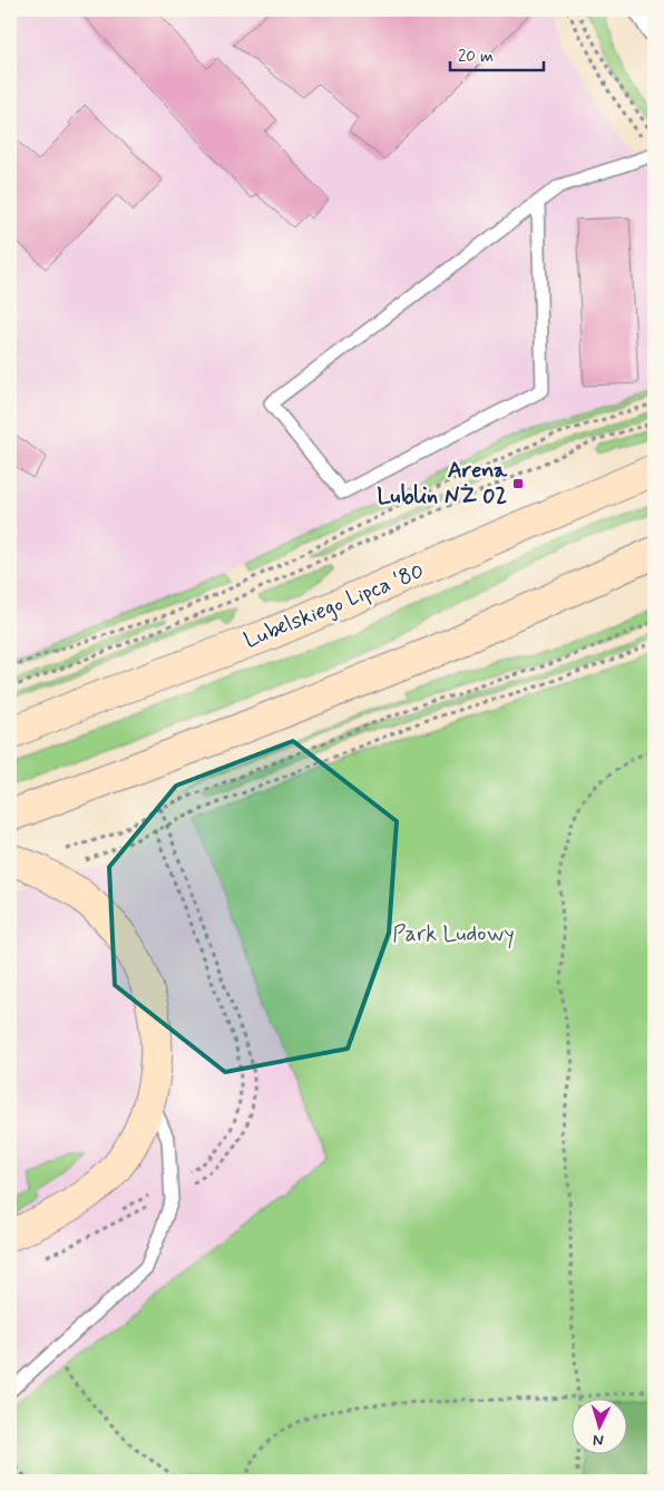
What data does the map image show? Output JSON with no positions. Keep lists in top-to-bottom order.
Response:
{
  "streets": {
    "main road": ["Lubelskiego Lipca '80"]
  },
  "parks": ["Park Ludowy"],
  "places": {
    "transit": ["Arena Lublin NŻ 02"]
  },
  "scale_bar": "20 m",
  "north": "bottom"
}
